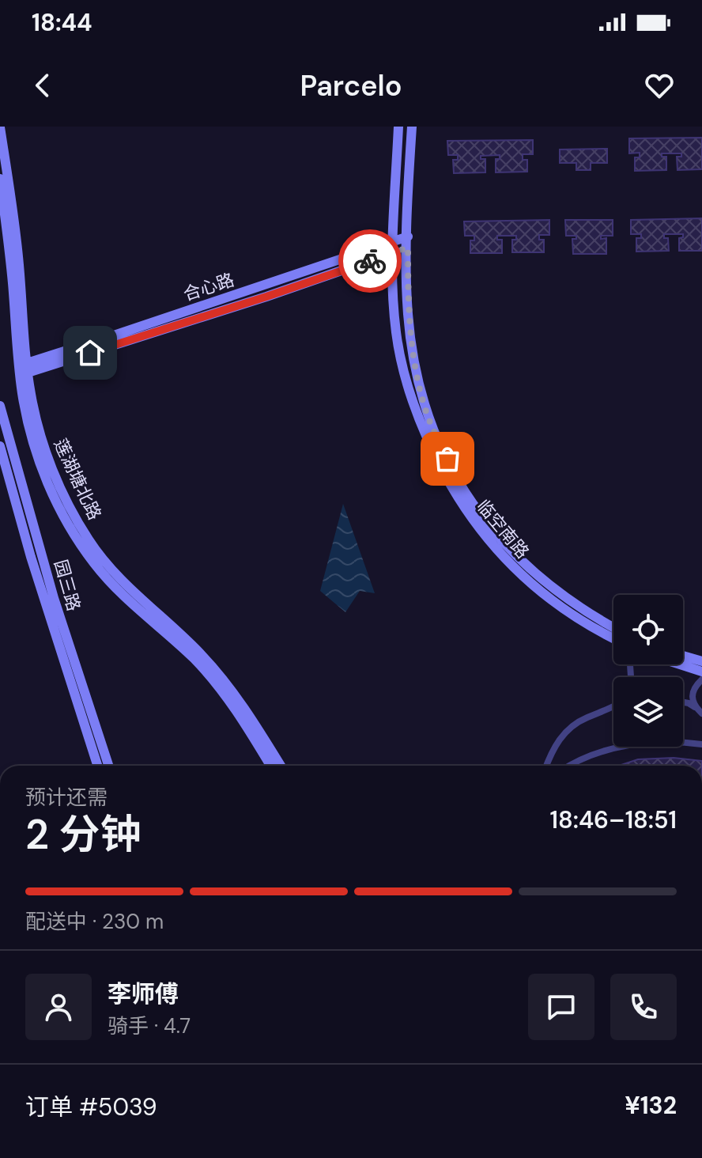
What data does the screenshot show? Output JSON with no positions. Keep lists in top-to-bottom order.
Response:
{
  "streets": {
    "main road": [
      "合心路",
      "莲湖塘北路",
      "临空南路",
      "园三路"
    ]
  },
  "crossings": [
    ["合心路", "莲湖塘北路"],
    ["合心路", "临空南路"]
  ],
  "page": {
    "status": "18:44",
    "header": "Parcelo",
    "heading": ["2 分钟", "预计还需", "18:46–18:51"],
    "panel": [
      "李师傅",
      "骑手 · 4.7",
      "订单 #5039",
      "¥132"
    ],
    "bar": "配送中 · 230 m"
  }
}
